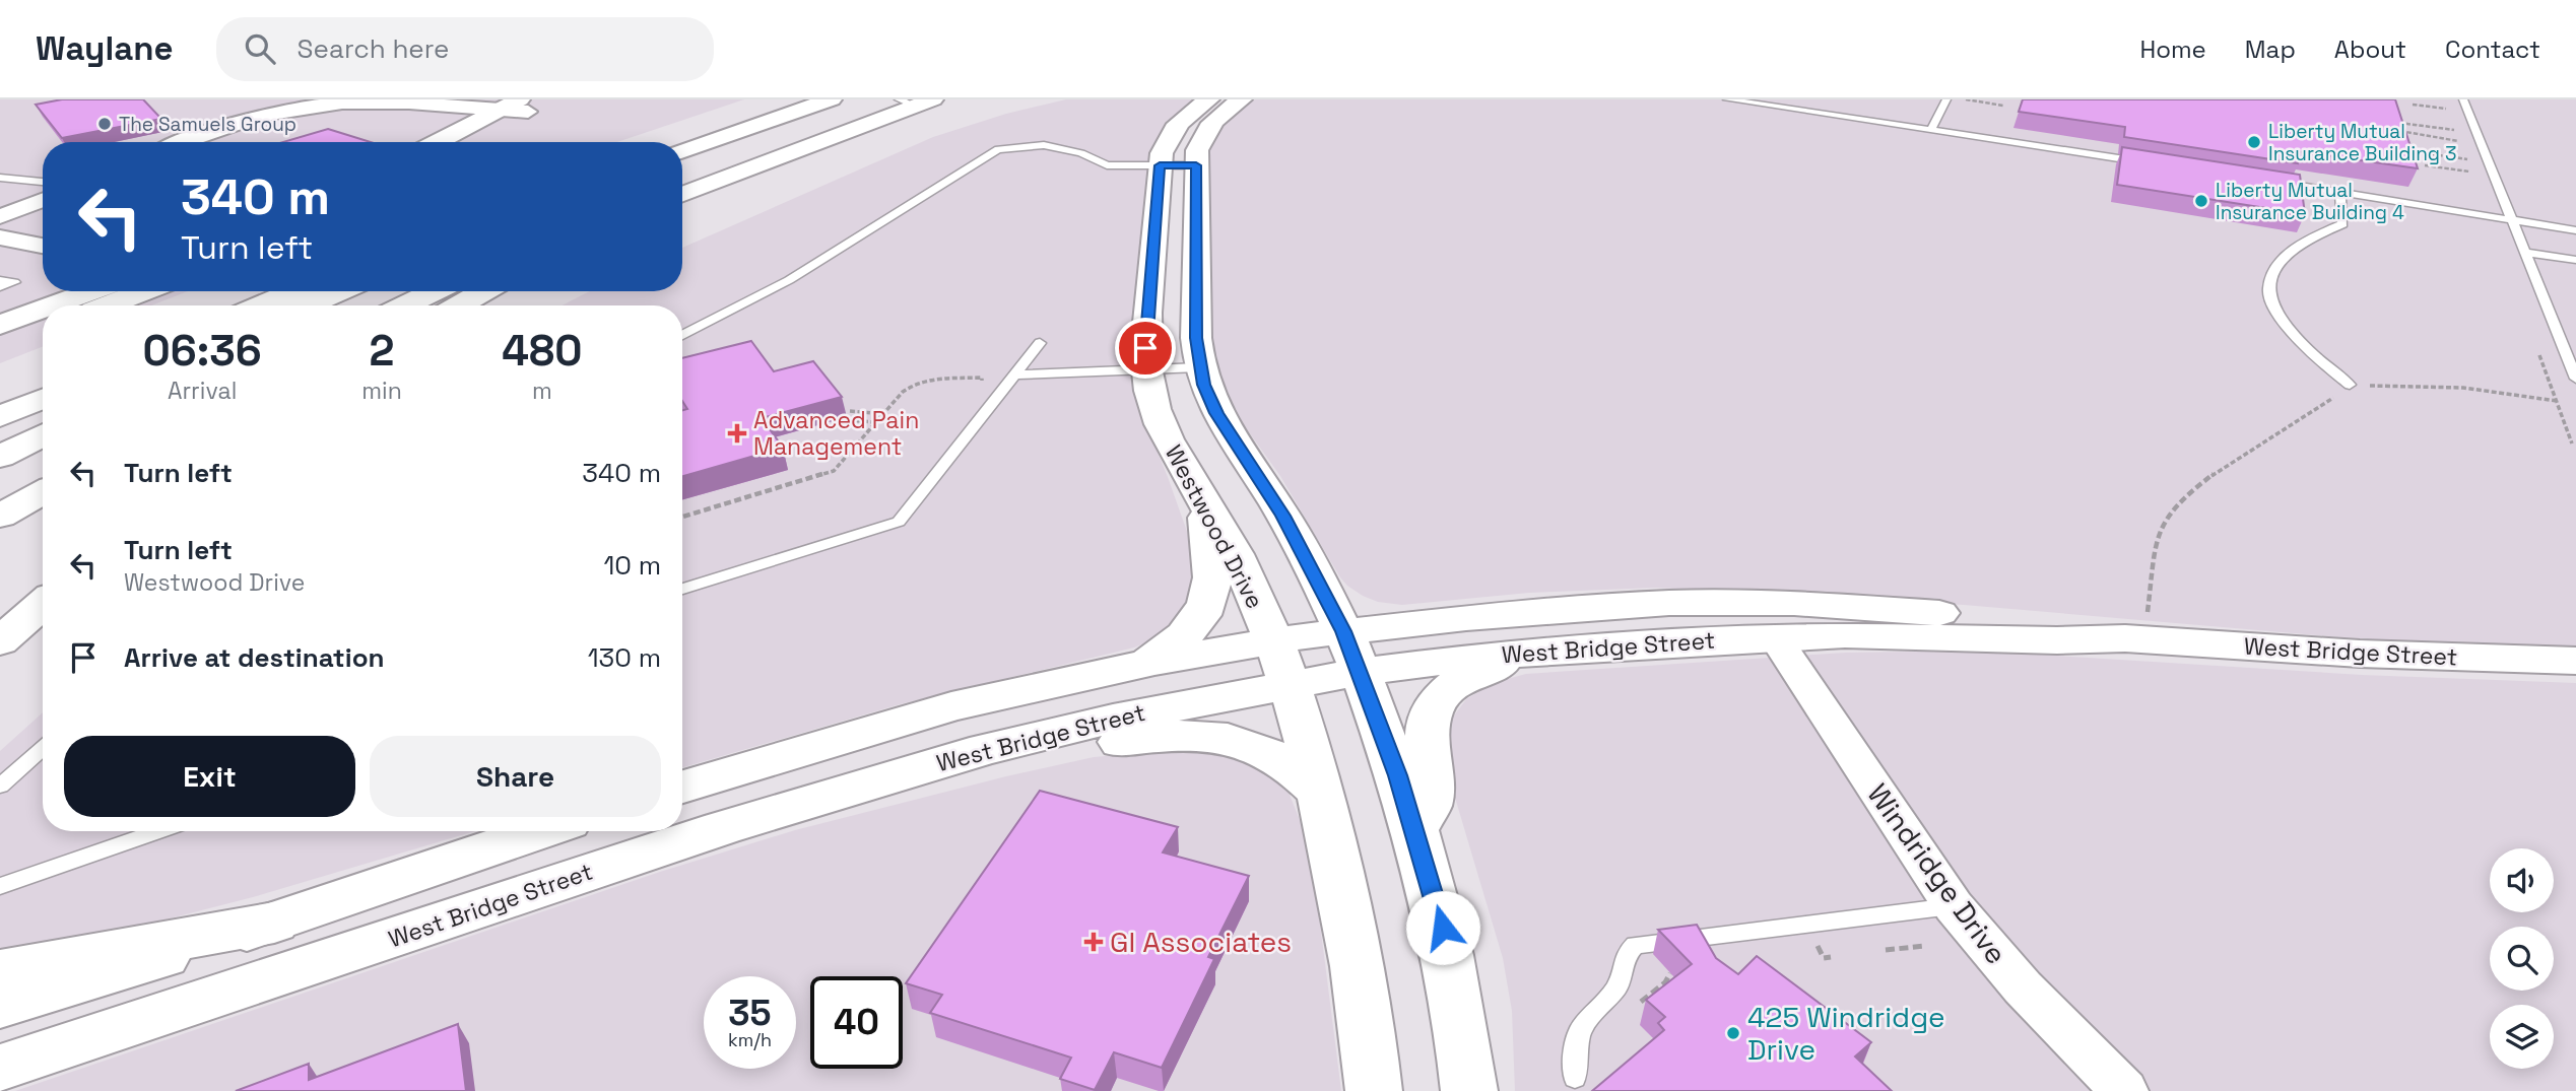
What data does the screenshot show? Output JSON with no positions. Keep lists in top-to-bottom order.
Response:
{
  "streets": {
    "main road": ["Westwood Drive", "West Bridge Street"],
    "street": ["Windridge Drive"]
  },
  "crossings": [
    ["Westwood Drive", "West Bridge Street"],
    ["West Bridge Street", "Windridge Drive"]
  ],
  "places": {
    "other": [
      "The Samuels Group",
      "Liberty Mutual Insurance Building 3",
      "Liberty Mutual Insurance Building 4",
      "425 Windridge Drive"
    ],
    "health": ["Advanced Pain Management", "GI Associates"]
  },
  "page": {
    "header": "Waylane",
    "search": "Search here",
    "nav": [
      "Home",
      "Map",
      "About",
      "Contact"
    ],
    "turn": ["340 m", "Turn left"],
    "eta": [
      "06:36",
      "Arrival",
      "2",
      "min",
      "480",
      "m"
    ],
    "list": [
      {
        "name": "Turn left",
        "value": "340 m"
      },
      {
        "name": "Turn left",
        "note": "Westwood Drive",
        "value": "10 m"
      },
      {
        "name": "Arrive at destination",
        "value": "130 m"
      }
    ],
    "buttons": ["Exit", "Share"],
    "speed": "35 km/h",
    "limit": "40"
  }
}
